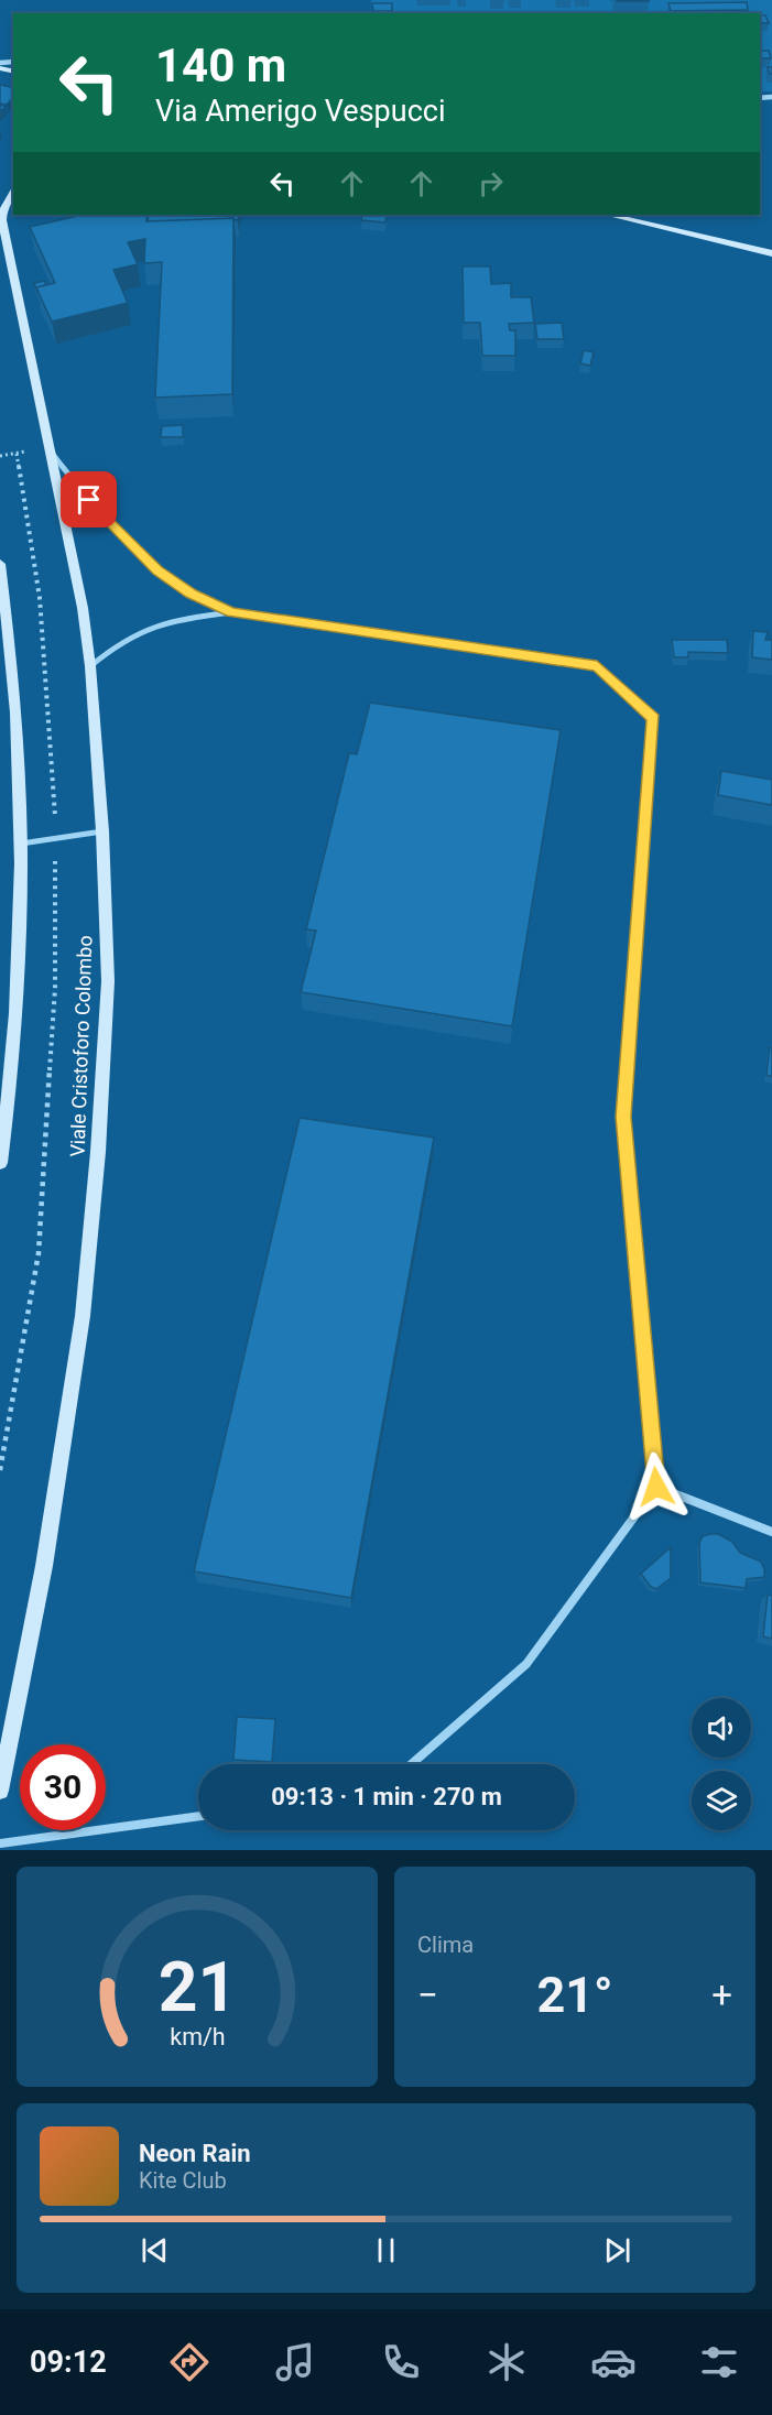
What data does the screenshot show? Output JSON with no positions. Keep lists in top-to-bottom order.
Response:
{
  "streets": {
    "main road": ["Viale Cristoforo Colombo"]
  },
  "page": {
    "turn": ["140 m", "Via Amerigo Vespucci"],
    "limit": "30",
    "trip": "09:13 · 1 min · 270 m",
    "tile": "Clima",
    "heat": ["−", "21°", "+"],
    "song": ["Neon Rain", "Kite Club"],
    "tabs": "09:12",
    "gauge": ["21", "km/h"]
  }
}
